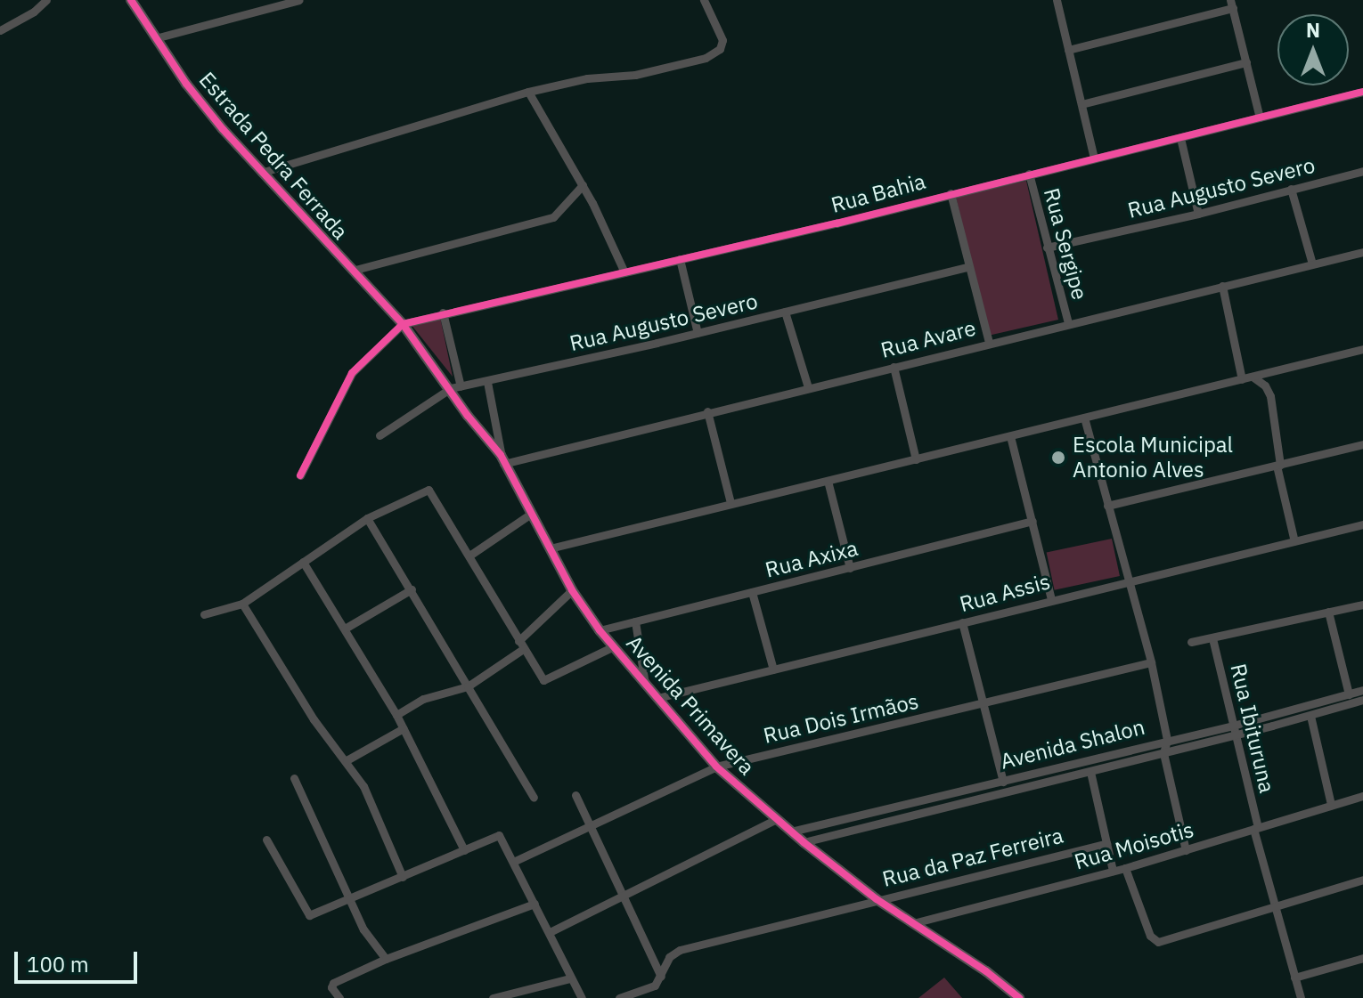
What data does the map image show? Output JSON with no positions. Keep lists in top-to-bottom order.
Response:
{
  "streets": {
    "street": [
      "Estrada Pedra Ferrada",
      "Rua Augusto Severo",
      "Rua Bahia",
      "Rua Sergipe",
      "Rua Avare",
      "Rua Axixa",
      "Rua Assis",
      "Avenida Primavera",
      "Rua Dois Irmãos",
      "Rua Ibituruna",
      "Avenida Shalon",
      "Rua Moisotis",
      "Rua da Paz Ferreira"
    ]
  },
  "crossings": [
    ["Estrada Pedra Ferrada", "Rua Augusto Severo"],
    ["Estrada Pedra Ferrada", "Rua Bahia"],
    ["Estrada Pedra Ferrada", "Avenida Primavera"],
    ["Rua Augusto Severo", "Rua Sergipe"],
    ["Rua Augusto Severo", "Avenida Primavera"],
    ["Rua Bahia", "Rua Sergipe"],
    ["Rua Sergipe", "Rua Avare"],
    ["Rua Avare", "Avenida Primavera"],
    ["Rua Axixa", "Avenida Primavera"],
    ["Rua Assis", "Avenida Primavera"],
    ["Avenida Primavera", "Rua Dois Irmãos"],
    ["Avenida Primavera", "Avenida Shalon"],
    ["Avenida Primavera", "Rua Moisotis"],
    ["Avenida Primavera", "Rua da Paz Ferreira"],
    ["Rua Ibituruna", "Avenida Shalon"],
    ["Rua Ibituruna", "Rua Moisotis"]
  ],
  "places": ["Escola Municipal Antonio Alves"],
  "scale_bar": "100 m",
  "north": "top"
}
